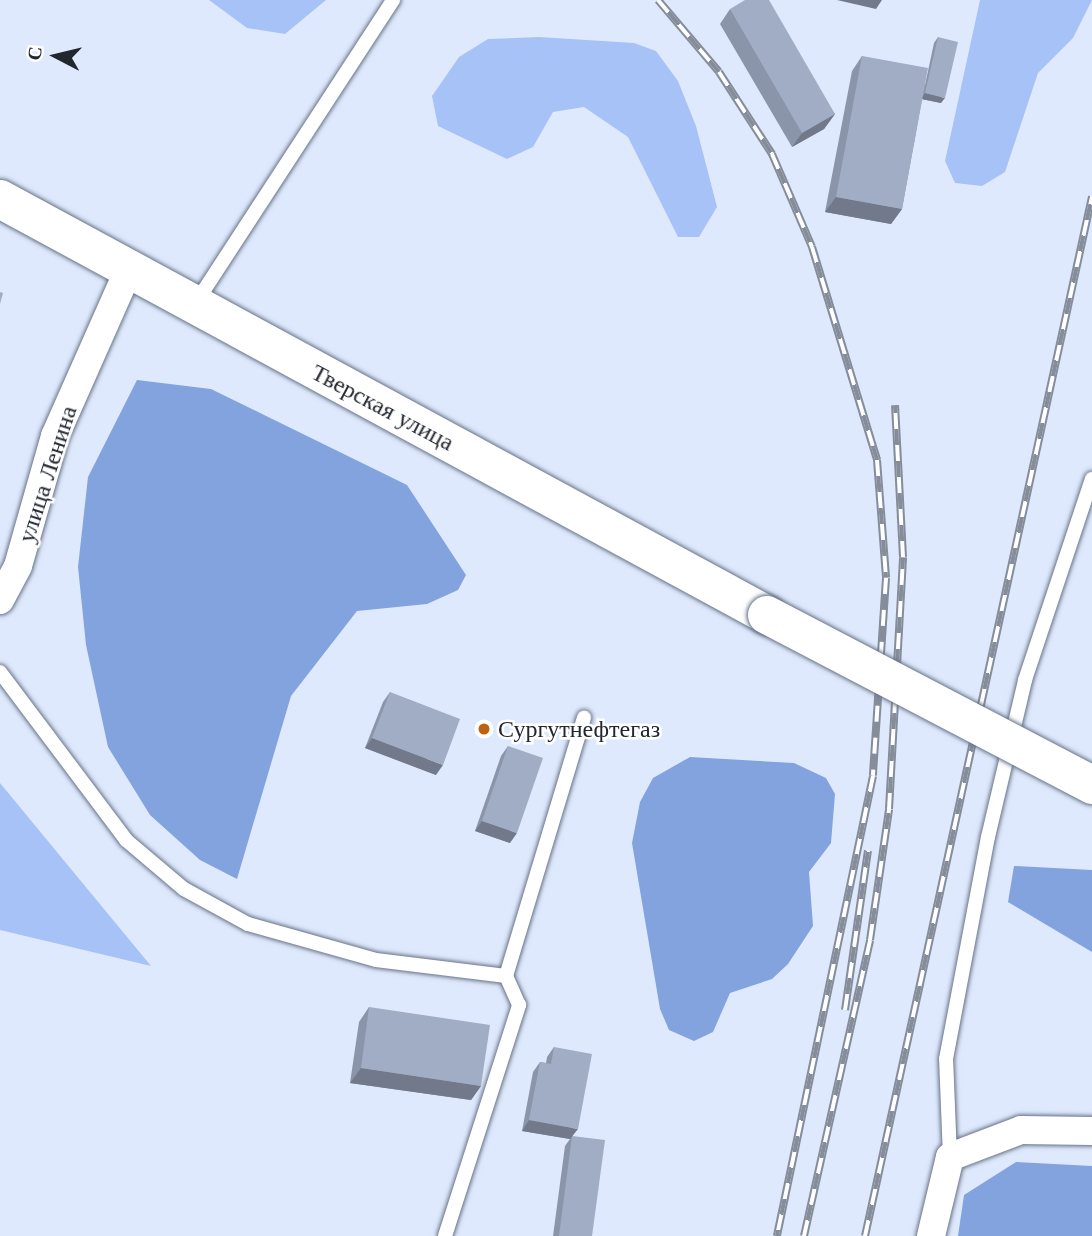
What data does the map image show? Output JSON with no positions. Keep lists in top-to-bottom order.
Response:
{
  "streets": {
    "main road": ["Тверская улица"],
    "street": ["улица Ленина"]
  },
  "crossings": [
    ["Тверская улица", "улица Ленина"]
  ],
  "places": ["Сургутнефтегаз"],
  "north": "left"
}
